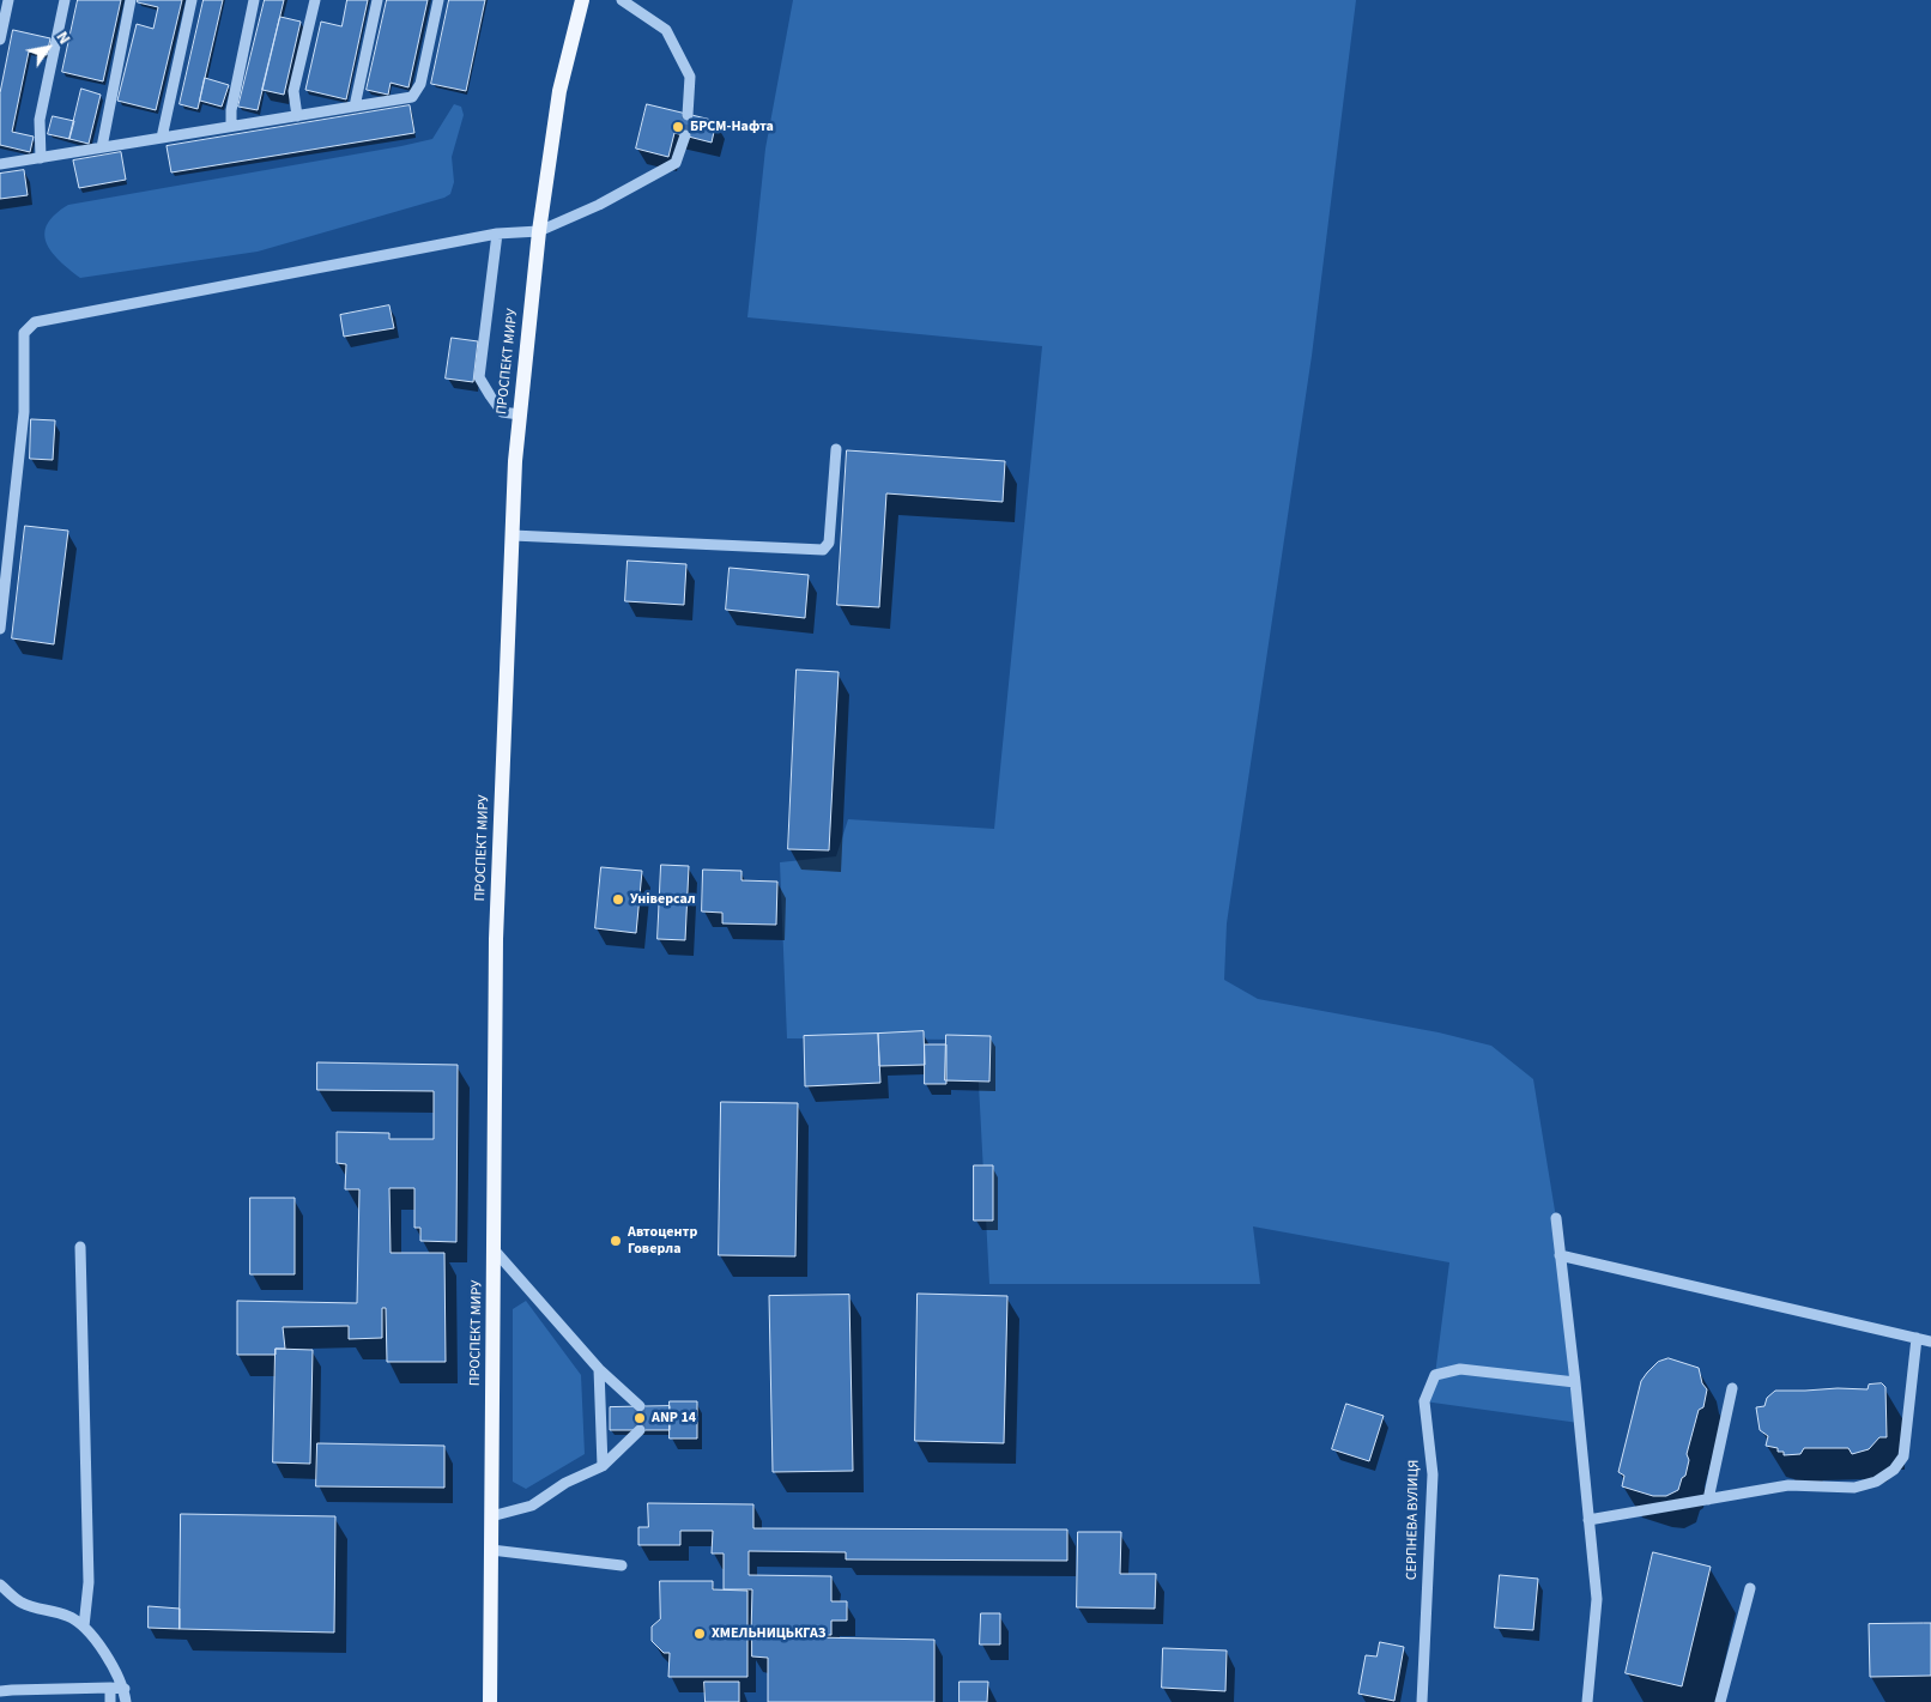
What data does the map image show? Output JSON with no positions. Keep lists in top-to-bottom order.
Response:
{
  "streets": {
    "main road": ["ПРОСПЕКТ МИРУ"],
    "street": ["СЕРПНЕВА ВУЛИЦЯ"]
  },
  "places": [
    "БРСМ-Нафта",
    "Універсал",
    "Автоцентр Говерла",
    "ANP 14",
    "ХМЕЛЬНИЦЬКГАЗ"
  ],
  "north": "top right"
}
